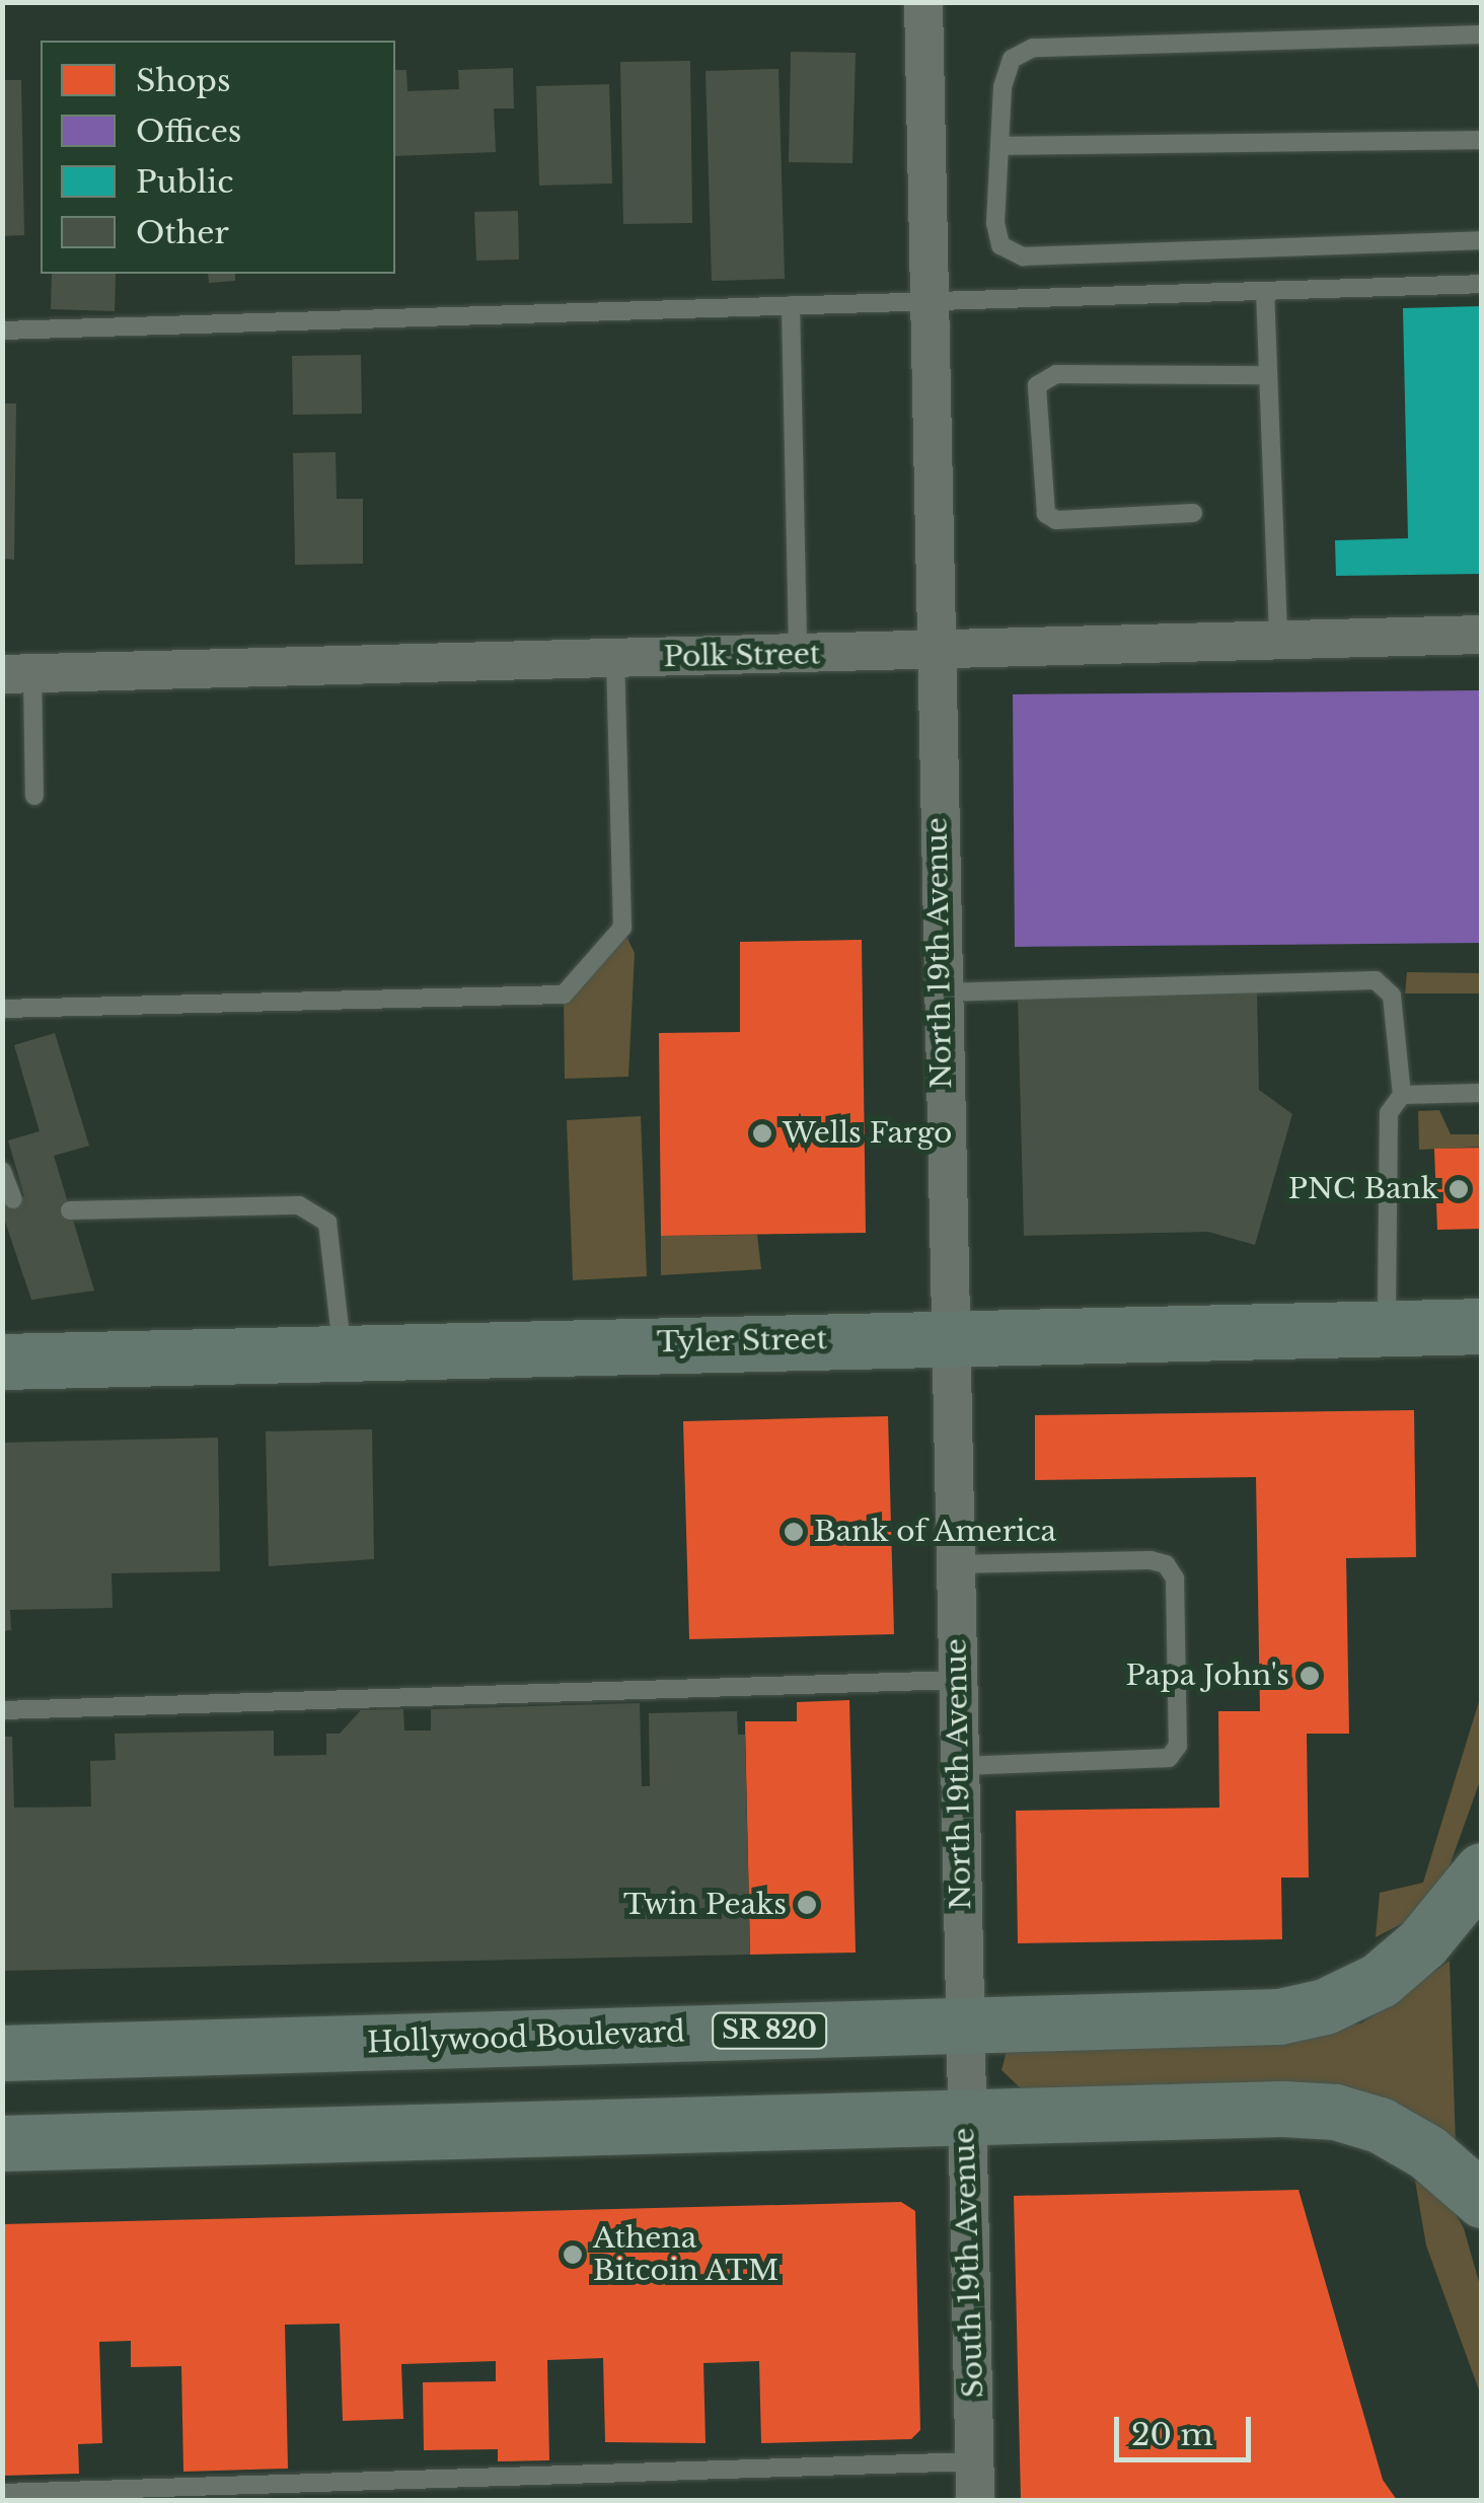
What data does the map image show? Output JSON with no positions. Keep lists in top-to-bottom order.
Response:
{
  "streets": {
    "main road": ["Tyler Street", "SR 820", "Hollywood Boulevard"],
    "street": ["Polk Street", "North 19th Avenue", "South 19th Avenue"]
  },
  "crossings": [
    ["Polk Street", "North 19th Avenue"],
    ["North 19th Avenue", "Tyler Street"],
    ["North 19th Avenue", "Hollywood Boulevard"],
    ["North 19th Avenue", "South 19th Avenue"],
    ["Hollywood Boulevard", "South 19th Avenue"]
  ],
  "places": [
    "Wells Fargo",
    "PNC Bank",
    "Bank of America",
    "Papa John's",
    "Twin Peaks",
    "Athena Bitcoin ATM"
  ],
  "legend": [
    "Shops",
    "Offices",
    "Public",
    "Other"
  ],
  "scale_bar": "20 m"
}
